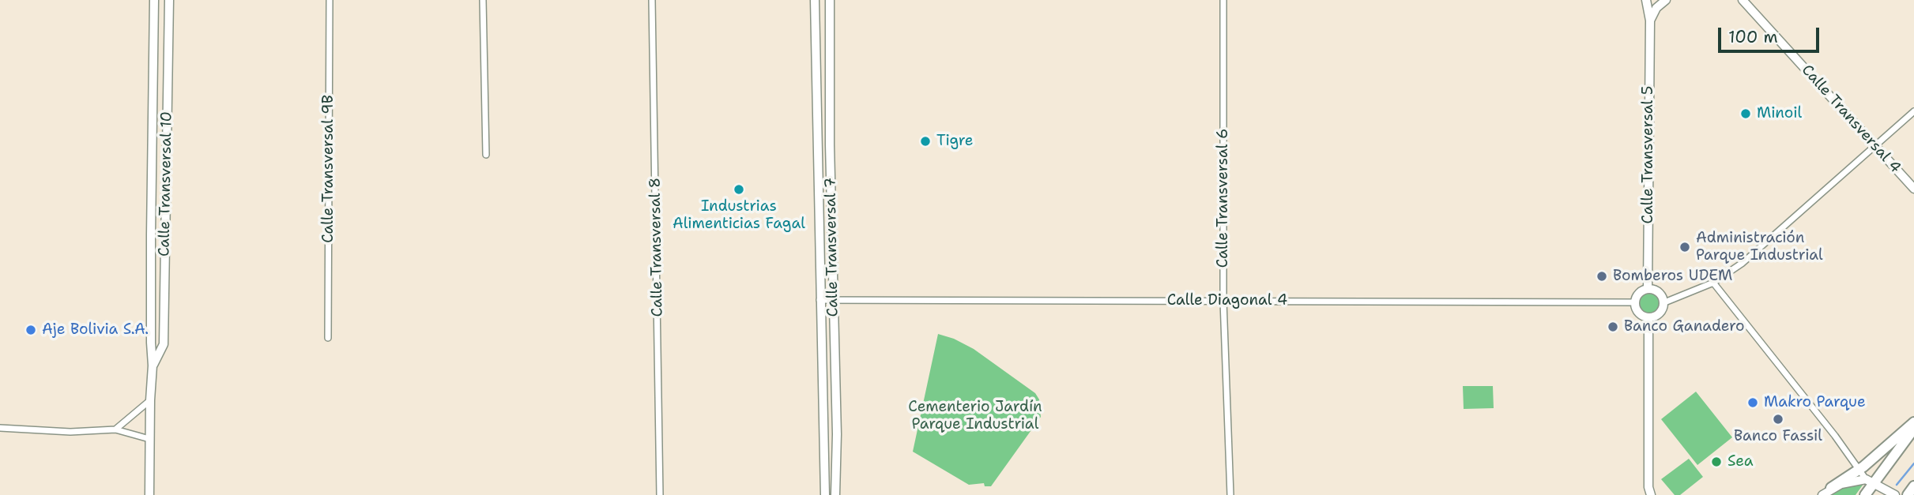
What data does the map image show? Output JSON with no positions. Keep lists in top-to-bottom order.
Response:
{
  "streets": {
    "street": [
      "Calle Transversal 4",
      "Calle Transversal 5",
      "Calle Transversal 9B",
      "Calle Transversal 10",
      "Calle Transversal 6",
      "Calle Transversal 8",
      "Calle Transversal 7",
      "Calle Diagonal 4"
    ]
  },
  "crossings": [
    ["Calle Transversal 5", "Calle Diagonal 4"],
    ["Calle Transversal 6", "Calle Diagonal 4"],
    ["Calle Transversal 7", "Calle Diagonal 4"]
  ],
  "parks": ["Cementerio Jardín Parque Industrial"],
  "places": [
    "Minoil",
    "Tigre",
    "Industrias Alimenticias Fagal",
    "Administración Parque Industrial",
    "Bomberos UDEM",
    "Banco Ganadero",
    "Aje Bolivia S.A.",
    "Makro Parque",
    "Banco Fassil",
    "Sea"
  ],
  "scale_bar": "100 m"
}
